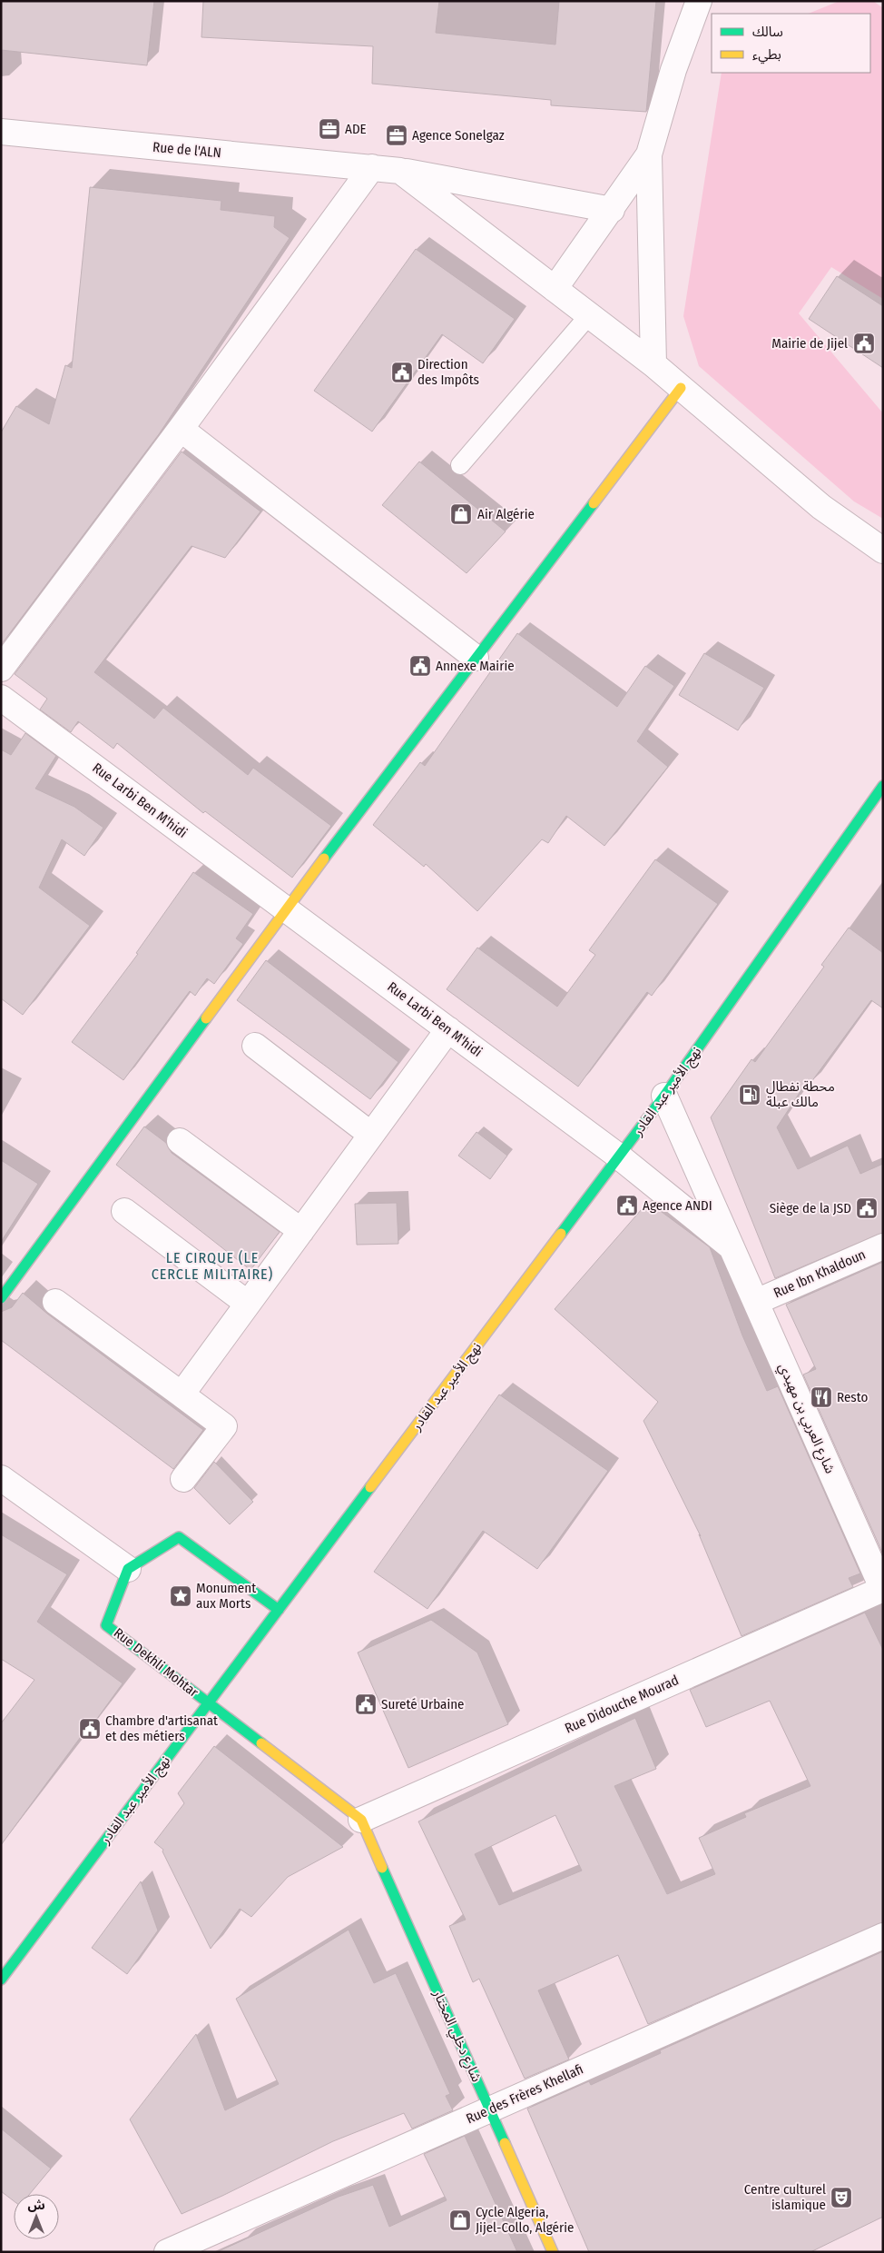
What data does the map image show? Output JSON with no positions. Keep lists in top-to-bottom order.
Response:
{
  "streets": {
    "street": [
      "Rue de l'ALN",
      "Rue Larbi Ben M'hidi",
      "نهج الأمير عبد القادر",
      "Rue Ibn Khaldoun",
      "شارع العربي بن مهيدي",
      "Rue Dekhli Mohtar",
      "Rue Didouche Mourad",
      "شارع دخلي المختار",
      "Rue des Frères Khellafi"
    ]
  },
  "crossings": [
    ["Rue Larbi Ben M'hidi", "نهج الأمير عبد القادر"],
    ["Rue Larbi Ben M'hidi", "شارع العربي بن مهيدي"],
    ["نهج الأمير عبد القادر", "Rue Dekhli Mohtar"],
    ["Rue Ibn Khaldoun", "شارع العربي بن مهيدي"],
    ["شارع العربي بن مهيدي", "Rue Didouche Mourad"],
    ["Rue Dekhli Mohtar", "Rue Didouche Mourad"],
    ["Rue Dekhli Mohtar", "شارع دخلي المختار"],
    ["Rue Didouche Mourad", "شارع دخلي المختار"],
    ["شارع دخلي المختار", "Rue des Frères Khellafi"]
  ],
  "districts": ["LE CIRQUE (LE CERCLE MILITAIRE)"],
  "places": {
    "office": ["ADE", "Agence Sonelgaz"],
    "public building": [
      "Mairie de Jijel",
      "Direction des Impôts",
      "Annexe Mairie",
      "Agence ANDI",
      "Siège de la JSD",
      "Sureté Urbaine",
      "Chambre d'artisanat et des métiers"
    ],
    "shop": ["Air Algérie", "Cycle Algeria, Jijel-Collo, Algérie"],
    "fuel station": ["محطة نفطال مالك عبلة"],
    "restaurant": ["Resto"],
    "place": ["Monument aux Morts"],
    "theatre": ["Centre culturel islamique"]
  },
  "legend": ["سالك", "بطيء"],
  "north": "top"
}
